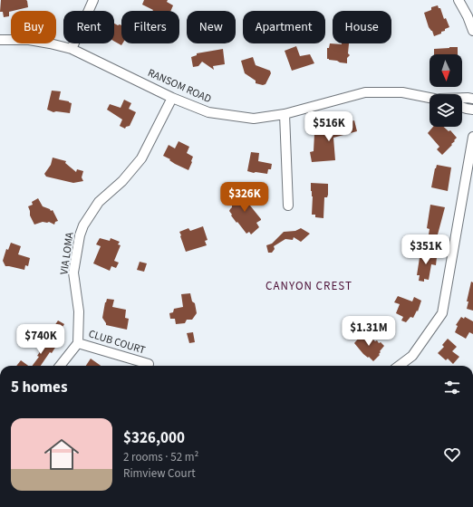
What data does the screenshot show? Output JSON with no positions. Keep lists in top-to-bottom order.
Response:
{
  "streets": {
    "street": ["RANSOM ROAD", "VIA LOMA", "CLUB COURT"]
  },
  "crossings": [
    ["RANSOM ROAD", "VIA LOMA"],
    ["VIA LOMA", "CLUB COURT"]
  ],
  "districts": ["CANYON CREST"],
  "north": "bottom",
  "page": {
    "chip": [
      "Buy",
      "Rent",
      "Filters",
      "New",
      "Apartment",
      "House"
    ],
    "price": [
      "$516K",
      "$326K",
      "$351K",
      "$1.31M",
      "$740K"
    ],
    "heading": "5 homes",
    "list": [
      {
        "name": "$326,000",
        "note": "2 rooms · 52 m² · Rimview Court"
      }
    ]
  }
}
